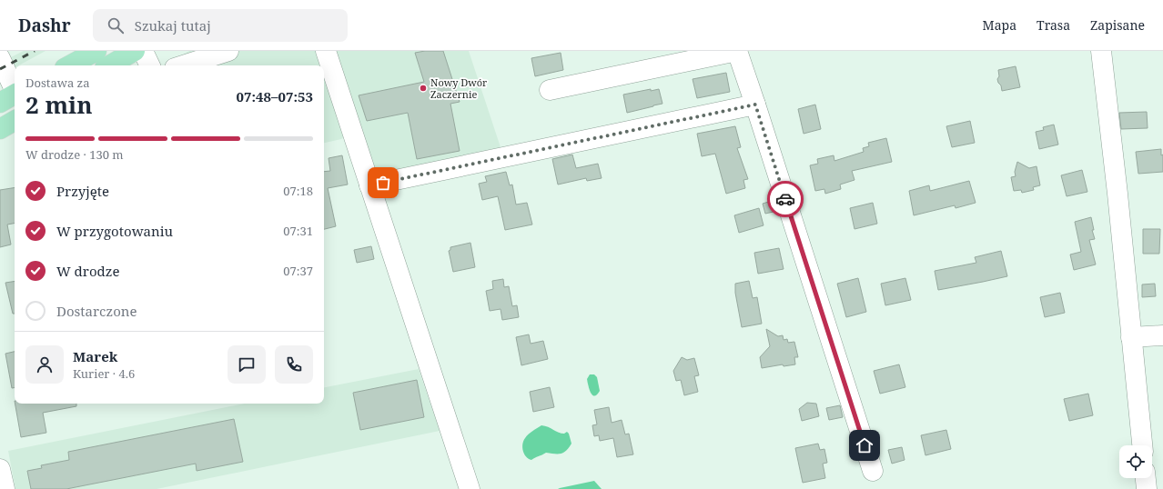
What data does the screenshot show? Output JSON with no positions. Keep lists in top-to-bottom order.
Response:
{
  "places": ["Nowy Dwór Zaczernie"],
  "page": {
    "header": "Dashr",
    "search": "Szukaj tutaj",
    "nav": ["Mapa", "Trasa", "Zapisane"],
    "heading": ["2 min", "Dostawa za", "07:48–07:53"],
    "panel": ["Marek", "Kurier · 4.6"],
    "bar": "W drodze · 130 m",
    "list": [
      ["Przyjęte", "07:18"],
      ["W przygotowaniu", "07:31"],
      ["W drodze", "07:37"],
      "Dostarczone"
    ]
  }
}
